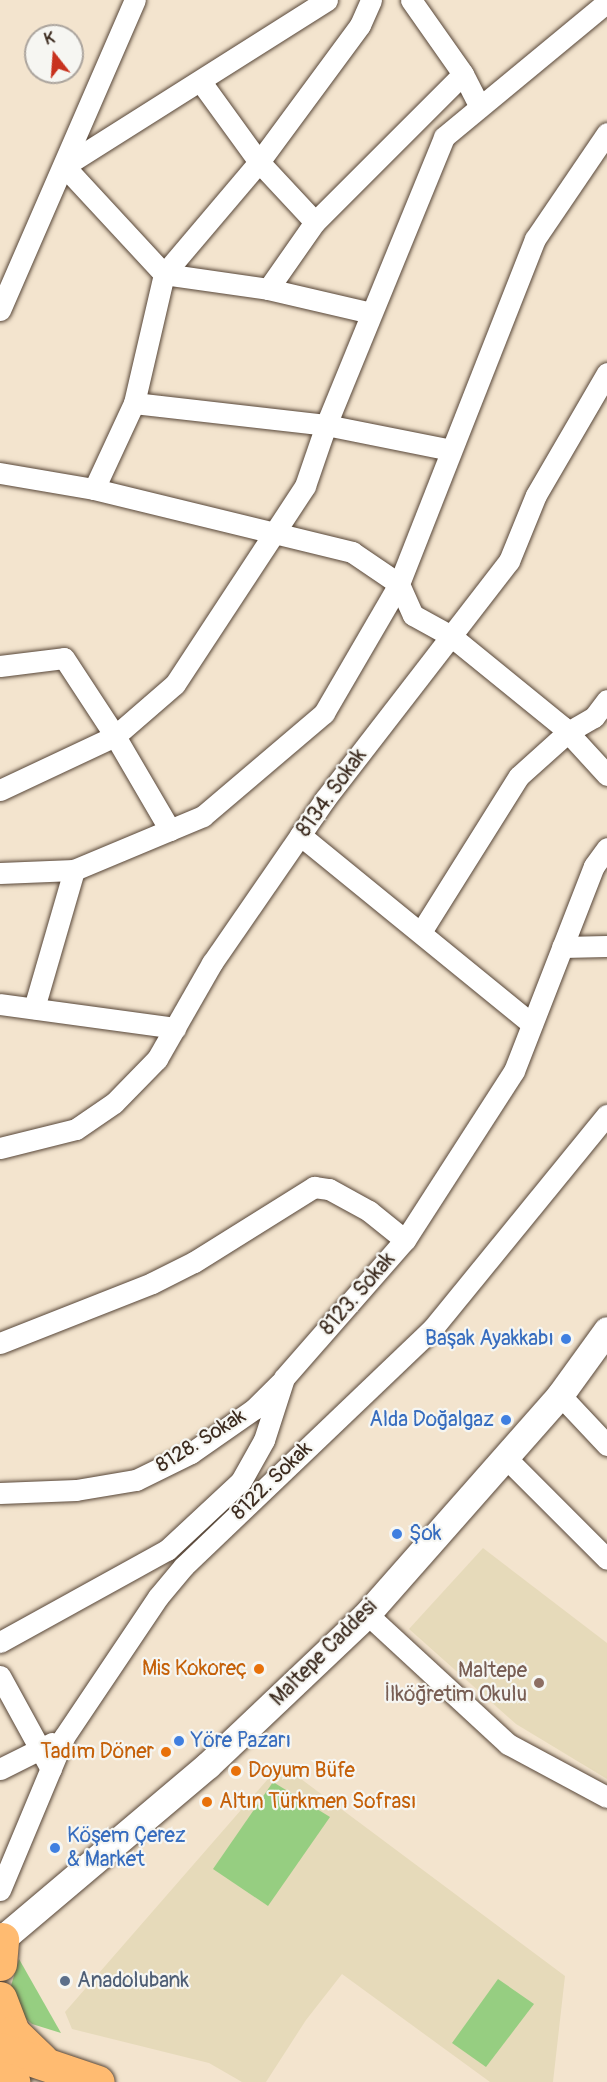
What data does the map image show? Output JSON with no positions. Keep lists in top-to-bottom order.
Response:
{
  "streets": {
    "street": [
      "8134. Sokak",
      "8123. Sokak",
      "8128. Sokak",
      "8122. Sokak",
      "Maltepe Caddesi"
    ]
  },
  "crossings": [
    ["8123. Sokak", "8128. Sokak"]
  ],
  "places": [
    "Başak Ayakkabı",
    "Alda Doğalgaz",
    "Şok",
    "Mis Kokoreç",
    "Maltepe İlköğretim Okulu",
    "Yöre Pazarı",
    "Tadım Döner",
    "Doyum Büfe",
    "Altın Türkmen Sofrası",
    "Köşem Çerez & Market",
    "Anadolubank"
  ],
  "north": "top"
}
